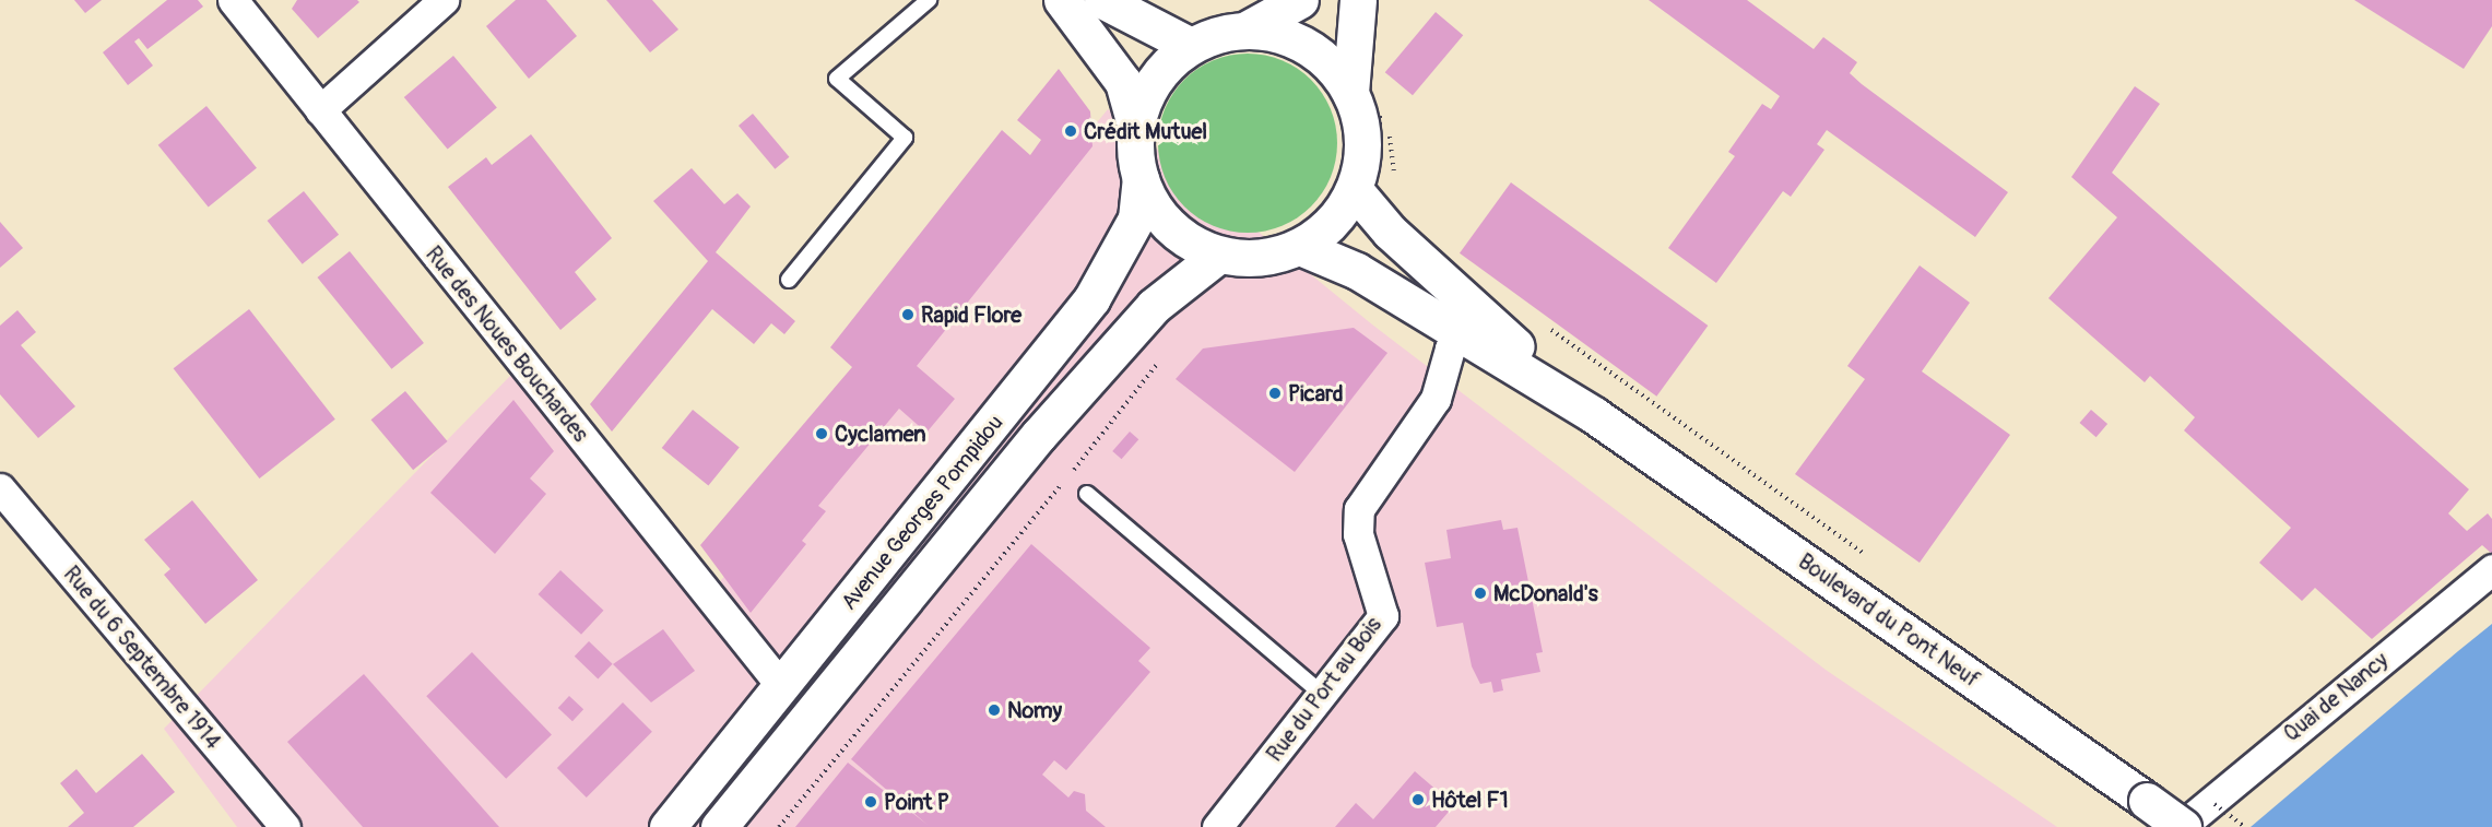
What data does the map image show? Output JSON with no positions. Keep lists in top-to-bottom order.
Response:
{
  "streets": {
    "main road": ["Avenue Georges Pompidou", "Boulevard du Pont Neuf"],
    "street": [
      "Rue des Noues Bouchardes",
      "Rue du 6 Septembre 1914",
      "Rue du Port au Bois",
      "Quai de Nancy"
    ]
  },
  "crossings": [
    ["Rue des Noues Bouchardes", "Avenue Georges Pompidou"],
    ["Boulevard du Pont Neuf", "Quai de Nancy"]
  ],
  "places": [
    "Crédit Mutuel",
    "Rapid Flore",
    "Picard",
    "Cyclamen",
    "McDonald's",
    "Nomy",
    "Hôtel F1",
    "Point P"
  ]
}
